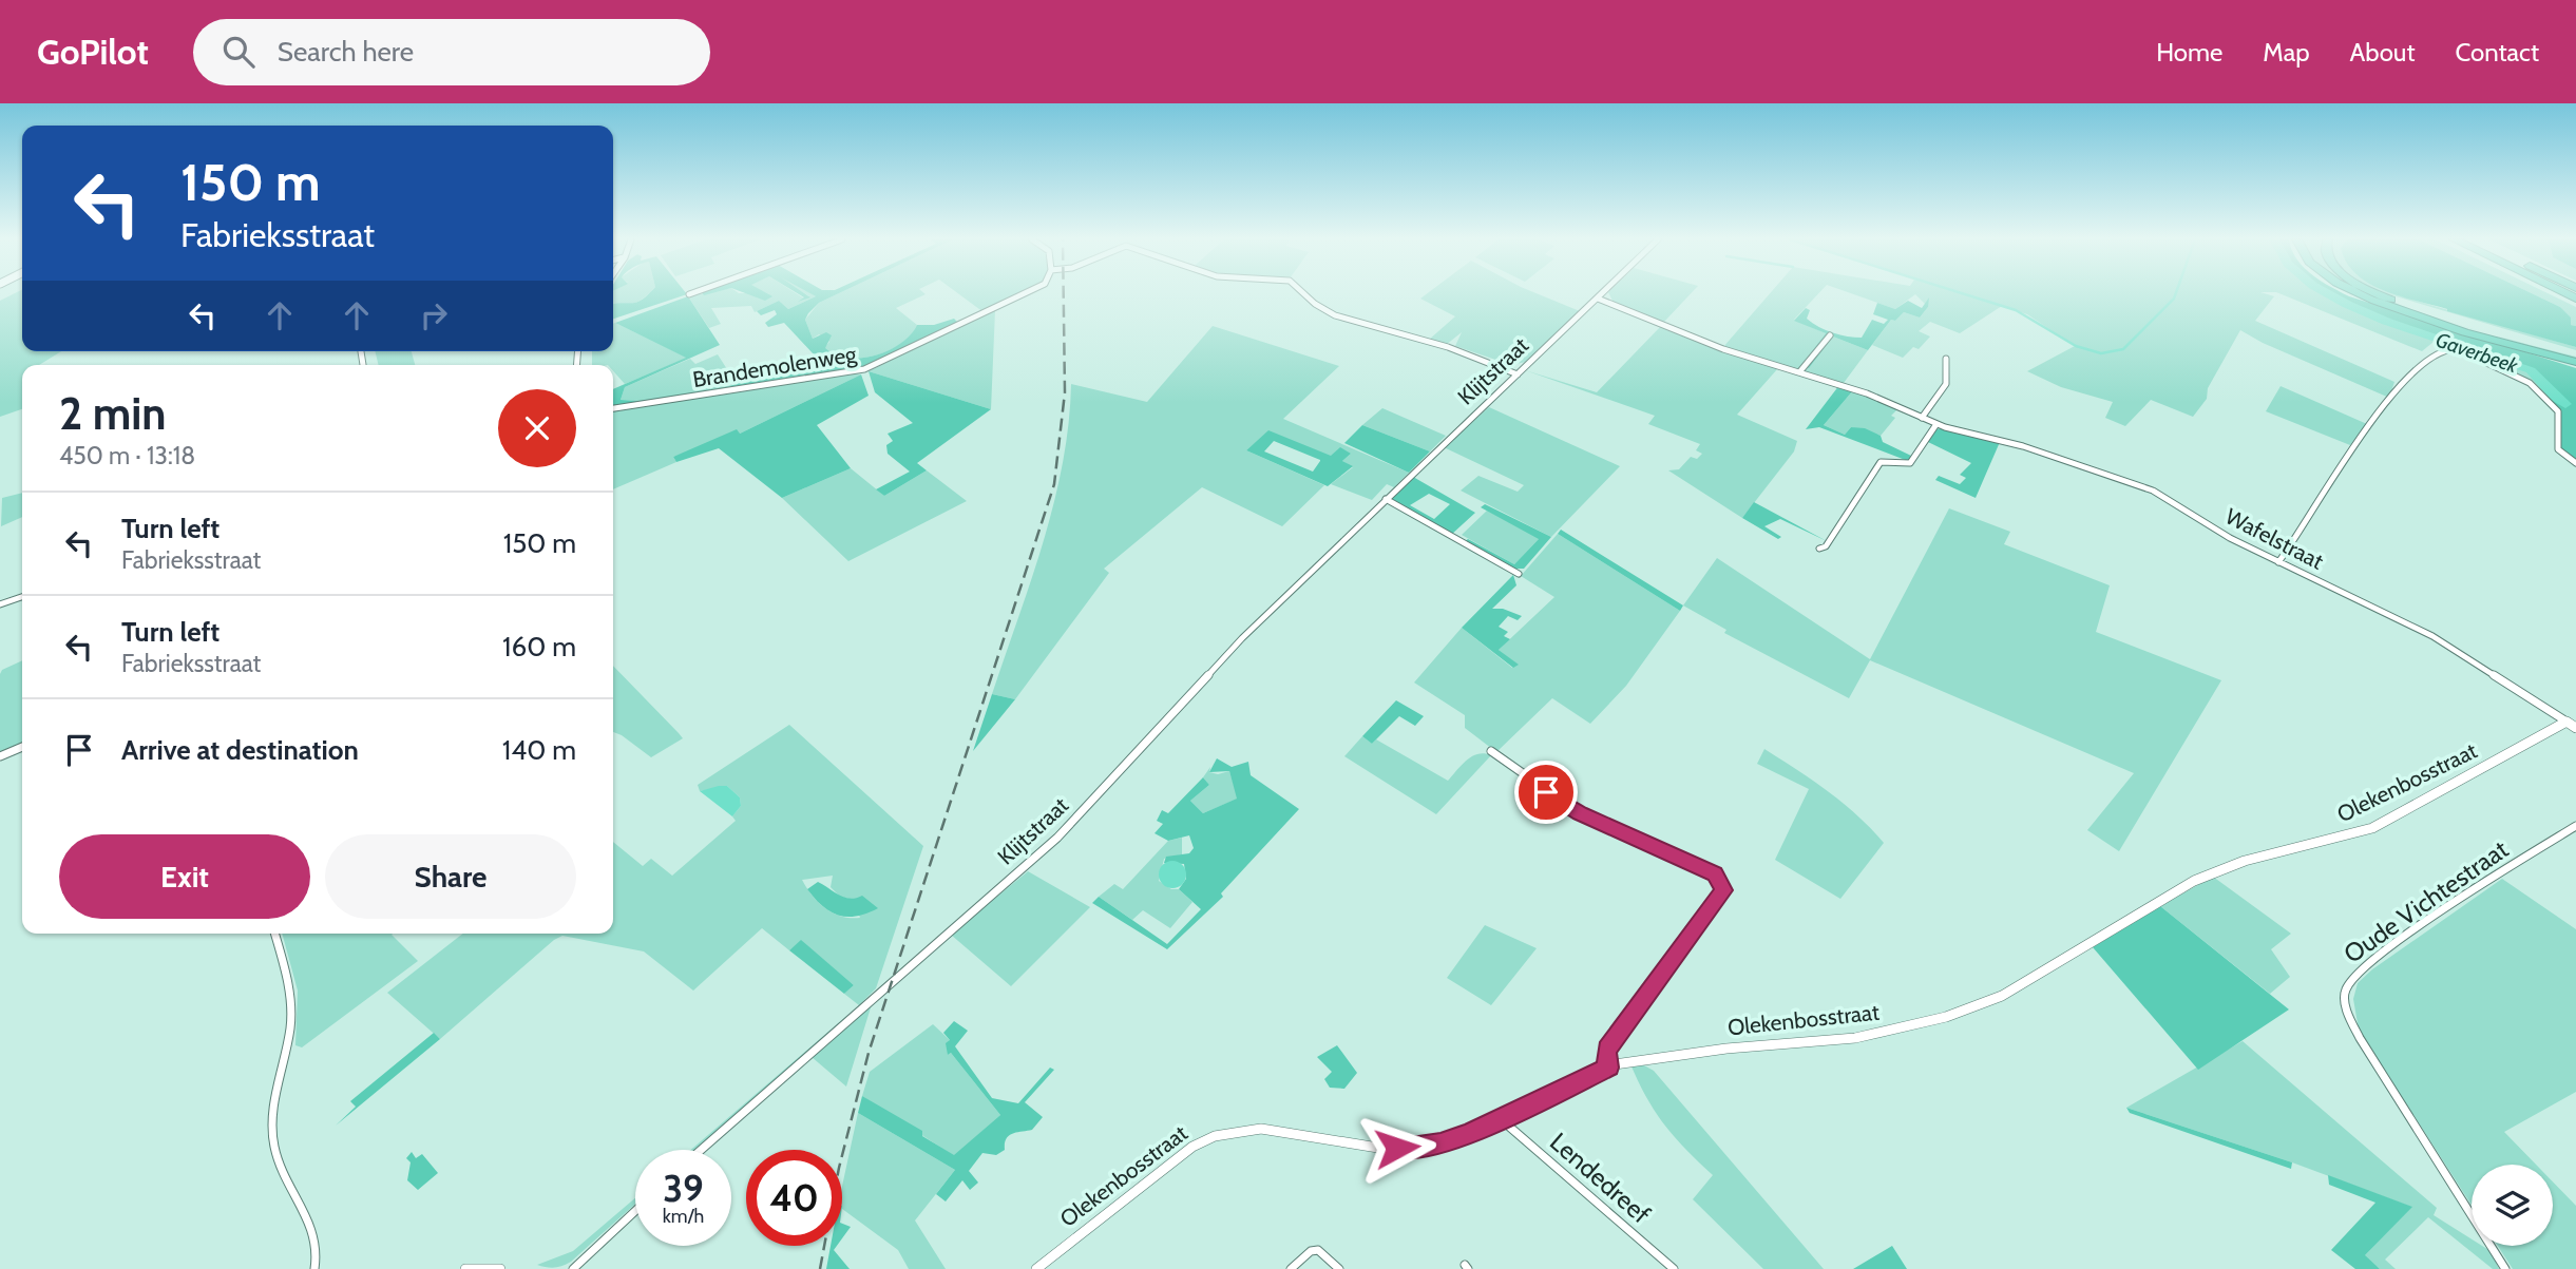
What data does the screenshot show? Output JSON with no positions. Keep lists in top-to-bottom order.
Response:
{
  "streets": {
    "street": [
      "Brandemolenweg",
      "Klijtstraat",
      "Wafelstraat",
      "Olekenbosstraat",
      "Oude Vichtestraat",
      "Lendedreef"
    ]
  },
  "crossings": [
    ["Klijtstraat", "Wafelstraat"],
    ["Wafelstraat", "Olekenbosstraat"],
    ["Olekenbosstraat", "Lendedreef"]
  ],
  "water": ["Gaverbeek"],
  "page": {
    "header": "GoPilot",
    "search": "Search here",
    "nav": [
      "Home",
      "Map",
      "About",
      "Contact"
    ],
    "turn": ["150 m", "Fabrieksstraat"],
    "heading": ["2 min", "450 m · 13:18"],
    "list": [
      {
        "name": "Turn left",
        "note": "Fabrieksstraat",
        "value": "150 m"
      },
      {
        "name": "Turn left",
        "note": "Fabrieksstraat",
        "value": "160 m"
      },
      {
        "name": "Arrive at destination",
        "value": "140 m"
      }
    ],
    "buttons": ["Exit", "Share"],
    "speed": "39 km/h",
    "limit": "40"
  }
}
